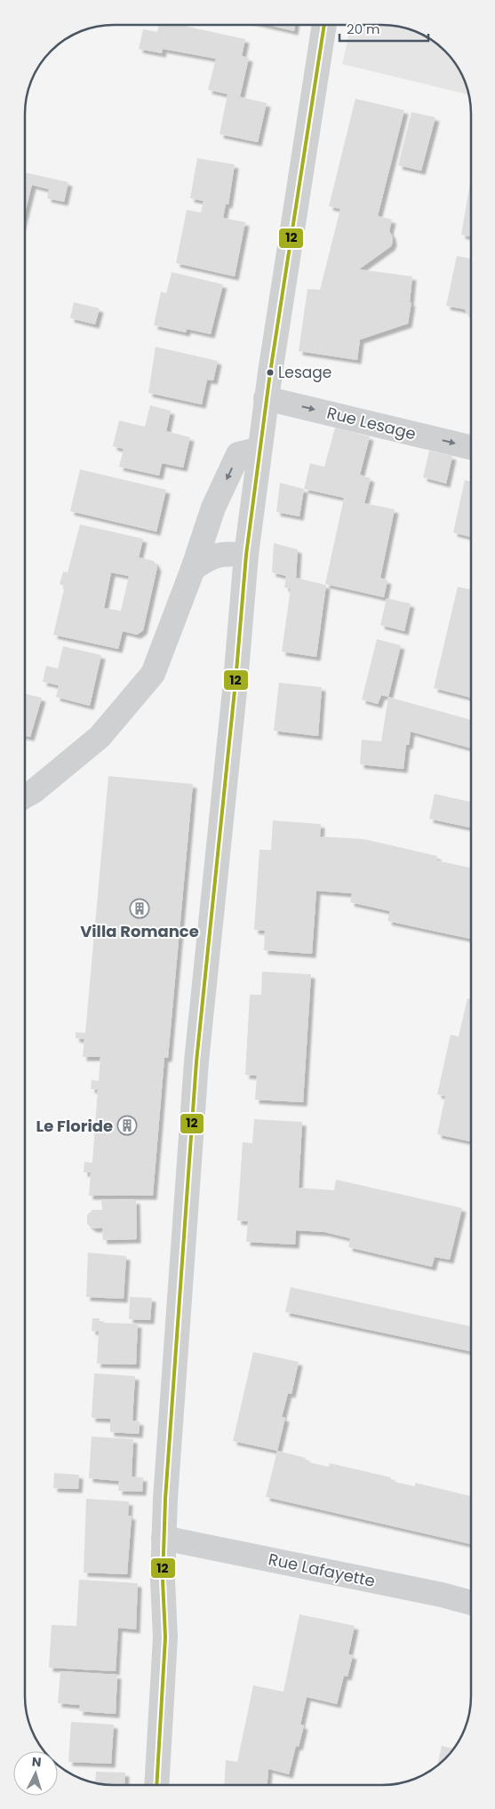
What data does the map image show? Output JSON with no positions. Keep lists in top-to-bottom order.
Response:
{
  "streets": {
    "street": ["Rue Lesage", "Rue Lafayette"]
  },
  "one_way": ["Rue Lesage"],
  "places": {
    "other": ["Lesage"],
    "building": ["Villa Romance", "Le Floride"]
  },
  "lines": ["transit line 12"],
  "scale_bar": "20 m",
  "north": "top"
}
